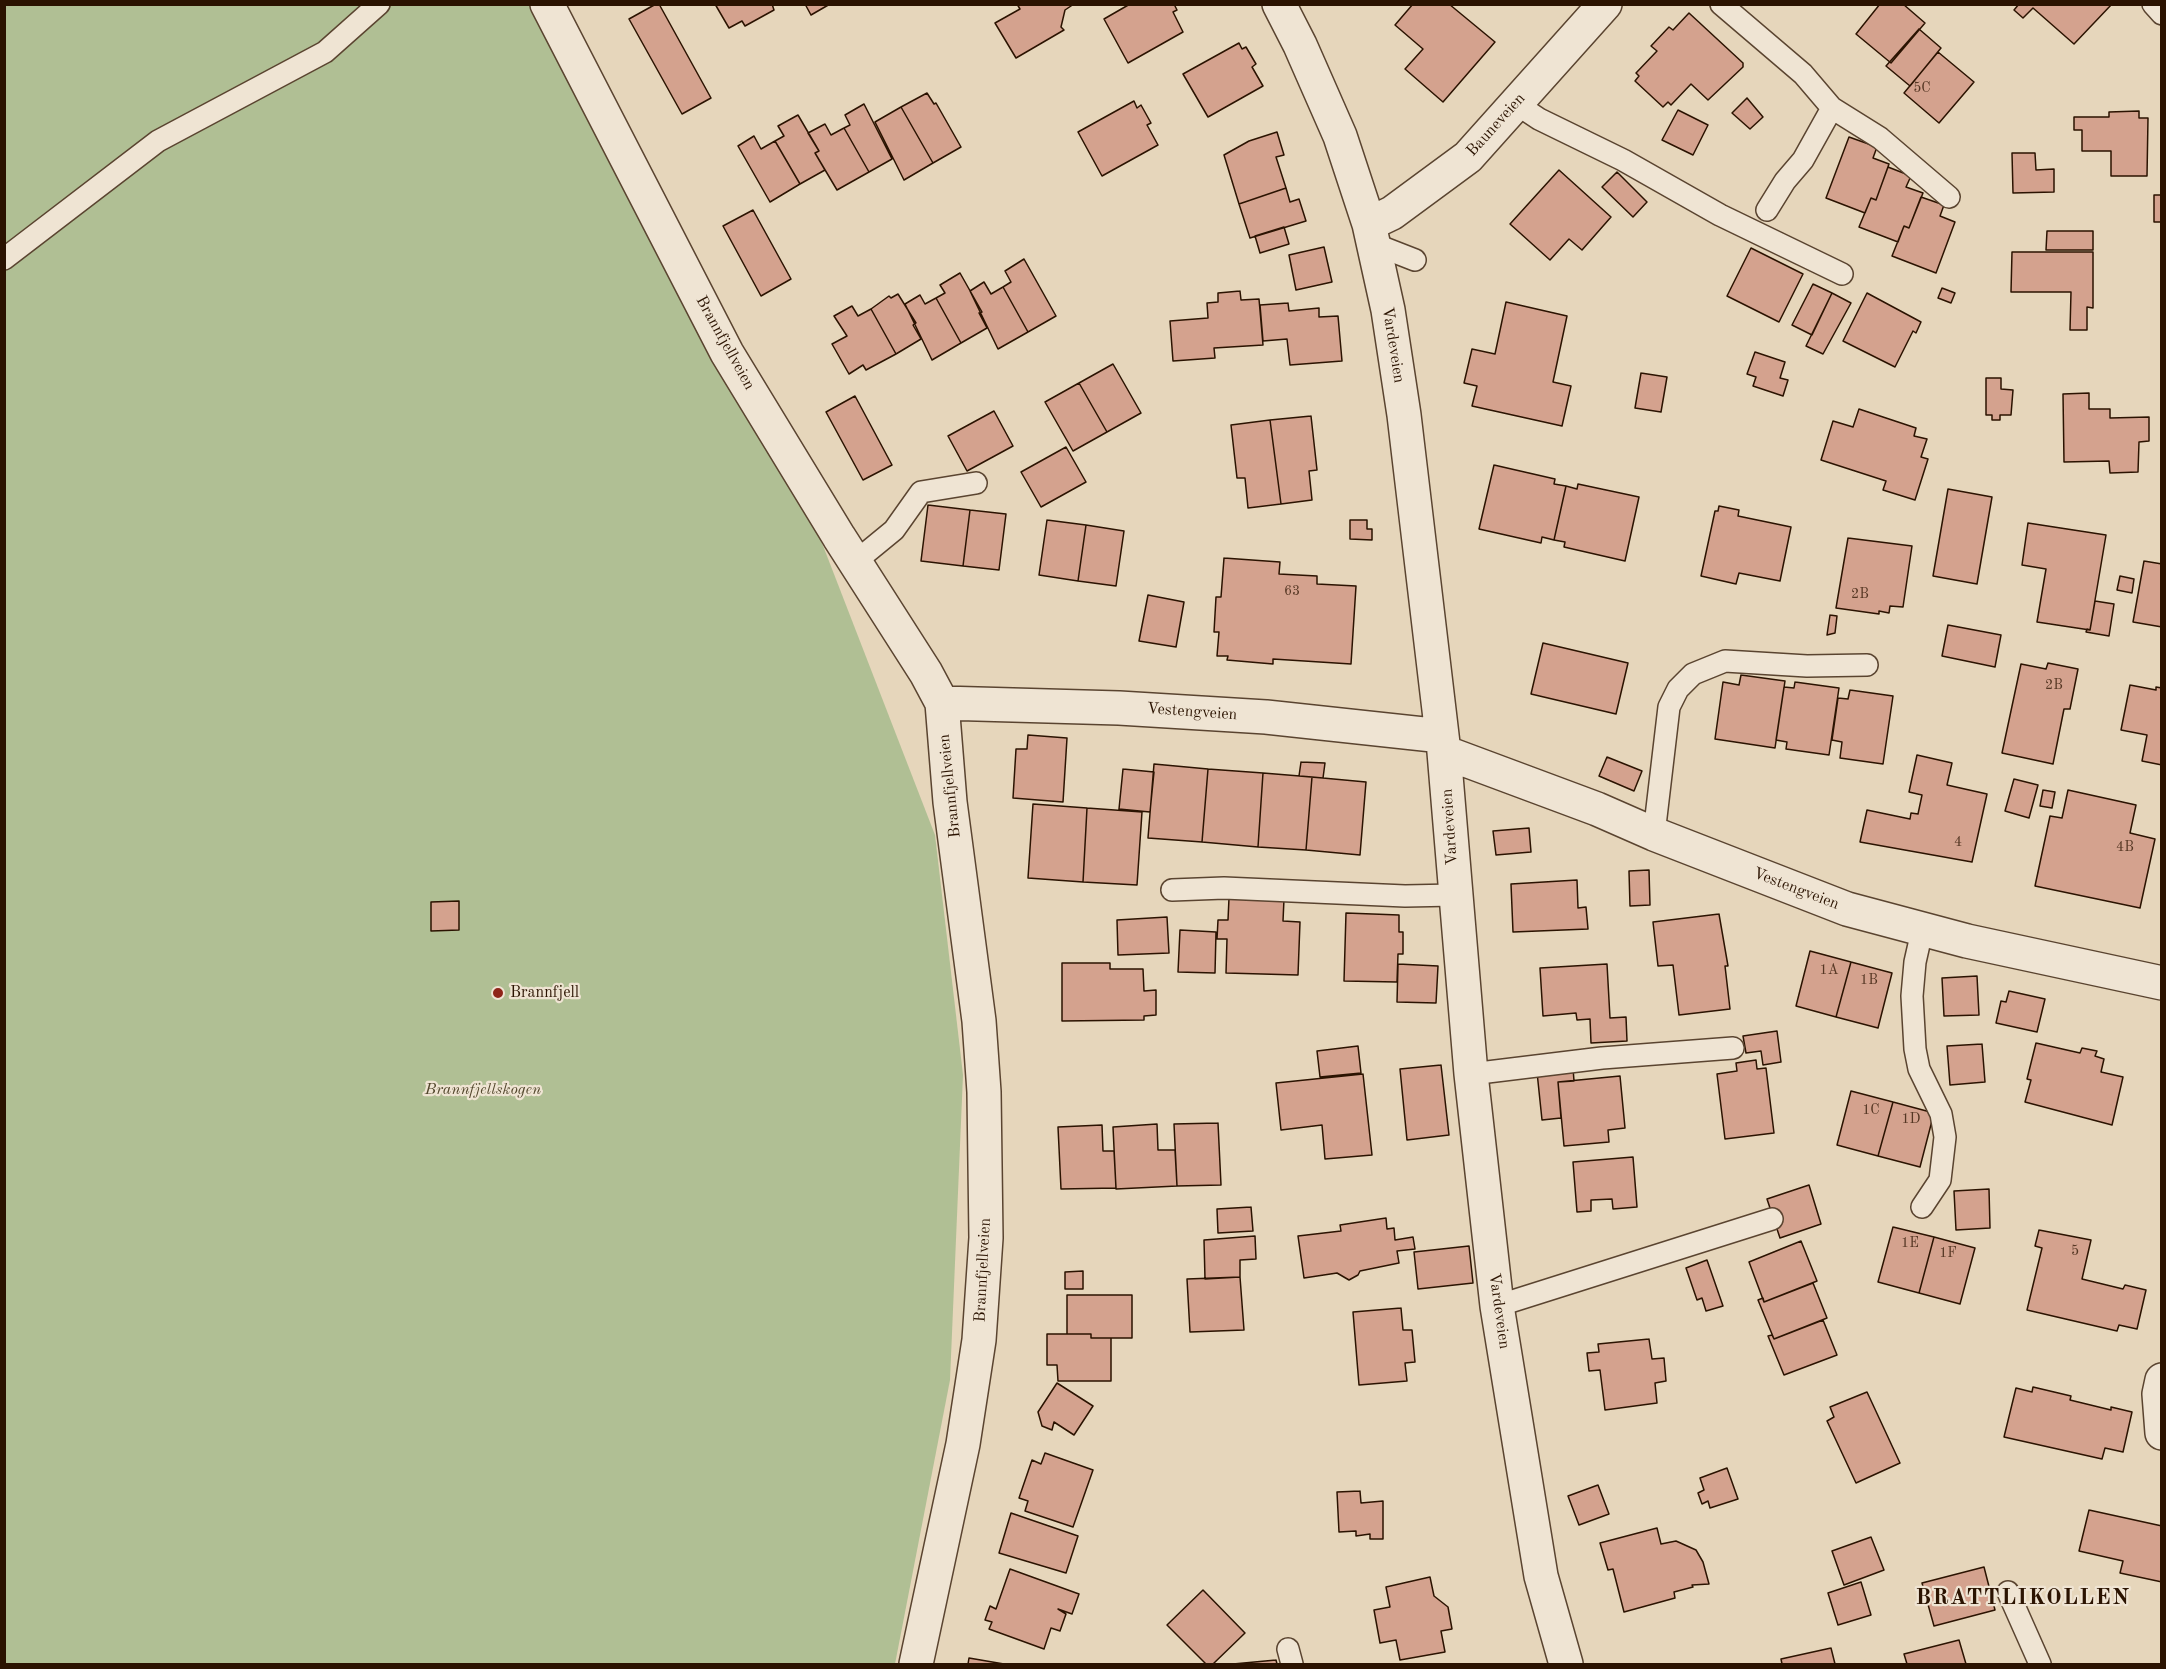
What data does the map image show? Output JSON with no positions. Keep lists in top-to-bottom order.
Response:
{
  "streets": {
    "street": [
      "Bauneveien",
      "Brannfjellveien",
      "Vardeveien",
      "Vestengveien"
    ]
  },
  "crossings": [
    ["Bauneveien", "Vardeveien"],
    ["Brannfjellveien", "Vestengveien"],
    ["Vardeveien", "Vestengveien"]
  ],
  "districts": ["BRATTLIKOLLEN"],
  "parks": ["Brannfjellskogen"],
  "places": ["Brannfjell"],
  "house_numbers": [
    "5C",
    "63",
    "2B",
    "2B",
    "4",
    "4B",
    "1A",
    "1B",
    "1C",
    "1D",
    "1E",
    "5",
    "1F"
  ]
}
